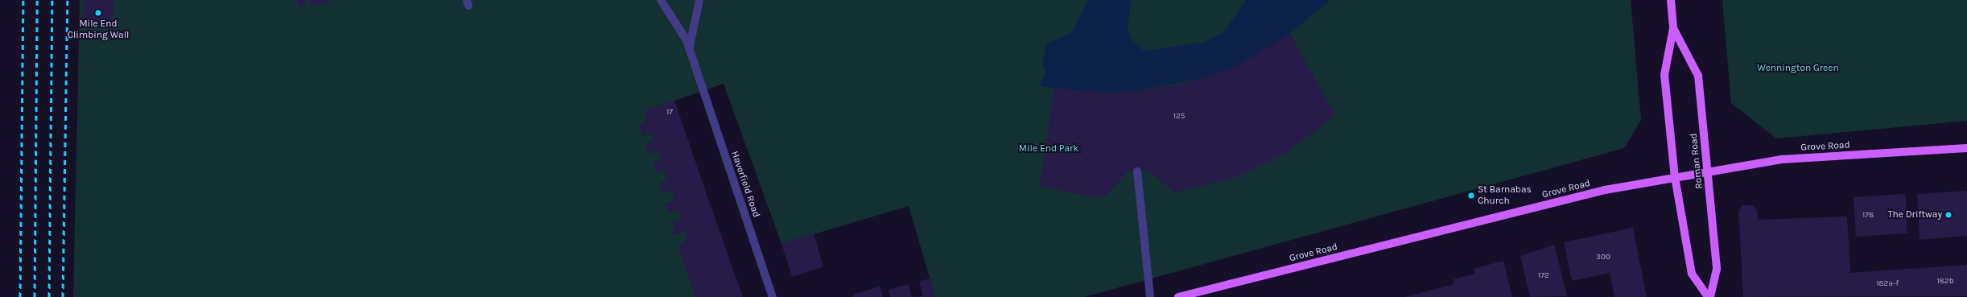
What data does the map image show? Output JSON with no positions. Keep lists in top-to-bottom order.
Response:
{
  "streets": {
    "main road": ["Grove Road", "Roman Road"],
    "street": ["Haverfield Road"]
  },
  "crossings": [
    ["Grove Road", "Roman Road"]
  ],
  "parks": ["Wennington Green", "Mile End Park"],
  "places": ["Mile End Climbing Wall", "St Barnabas Church", "The Driftway"],
  "house_numbers": [
    "17",
    "125",
    "178",
    "300",
    "172",
    "182b",
    "182a-f"
  ]
}
